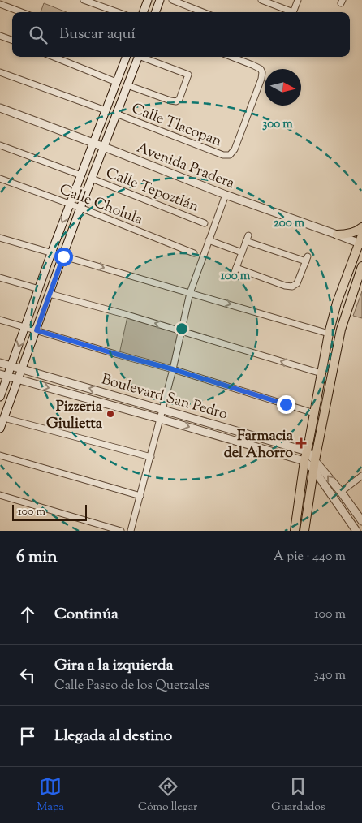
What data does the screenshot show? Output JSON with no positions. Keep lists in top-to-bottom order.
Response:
{
  "streets": {
    "street": [
      "Calle Tlacopan",
      "Avenida Pradera",
      "Calle Tepoztlán",
      "Calle Cholula",
      "Boulevard San Pedro"
    ]
  },
  "places": {
    "other": ["Pizzeria Giulietta"],
    "health": ["Farmacia del Ahorro"]
  },
  "scale_bar": "100 m",
  "north": "right",
  "page": {
    "search": "Buscar aquí",
    "scale": "100 m",
    "heading": ["6 min", "A pie · 440 m"],
    "list": [
      ["Continúa", "100 m"],
      ["Gira a la izquierda", "Calle Paseo de los Quetzales", "340 m"],
      "Llegada al destino"
    ],
    "nav": ["Mapa", "Cómo llegar", "Guardados"]
  },
  "rings": ["300 m", "200 m", "100 m"]
}
